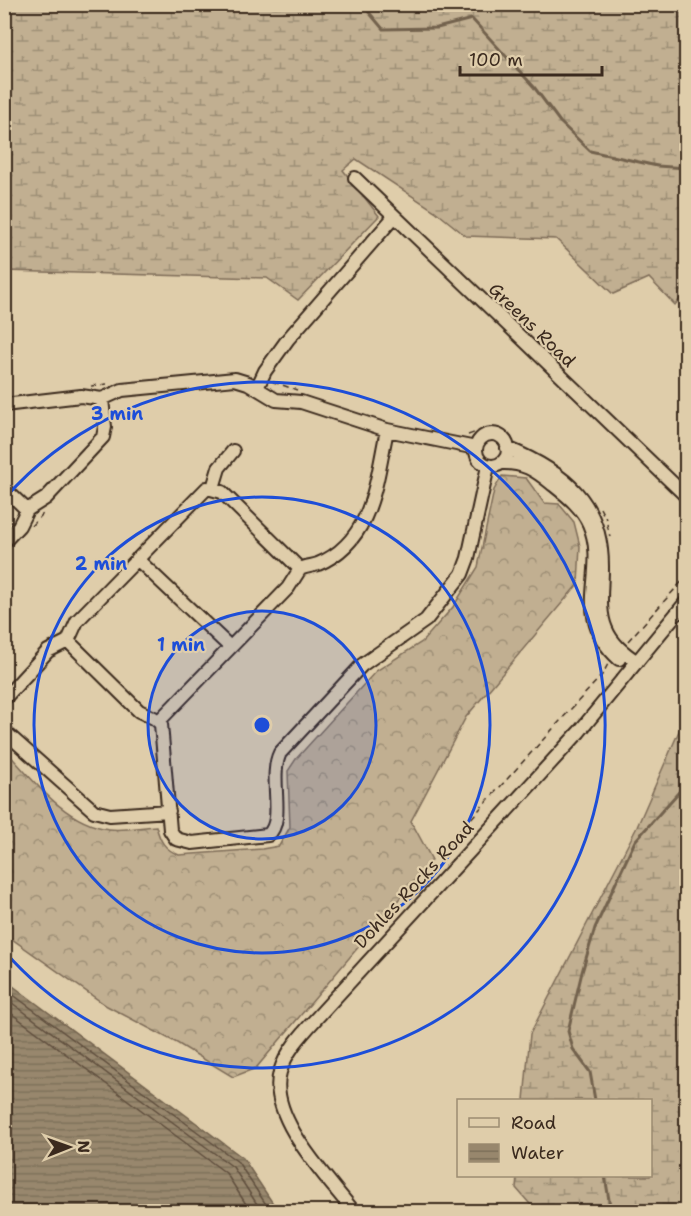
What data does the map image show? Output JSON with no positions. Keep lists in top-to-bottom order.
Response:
{
  "streets": {
    "street": ["Greens Road", "Dohles Rocks Road"]
  },
  "legend": ["Road", "Water"],
  "scale_bar": "100 m",
  "north": "right",
  "rings": ["3 min", "2 min", "1 min"]
}
